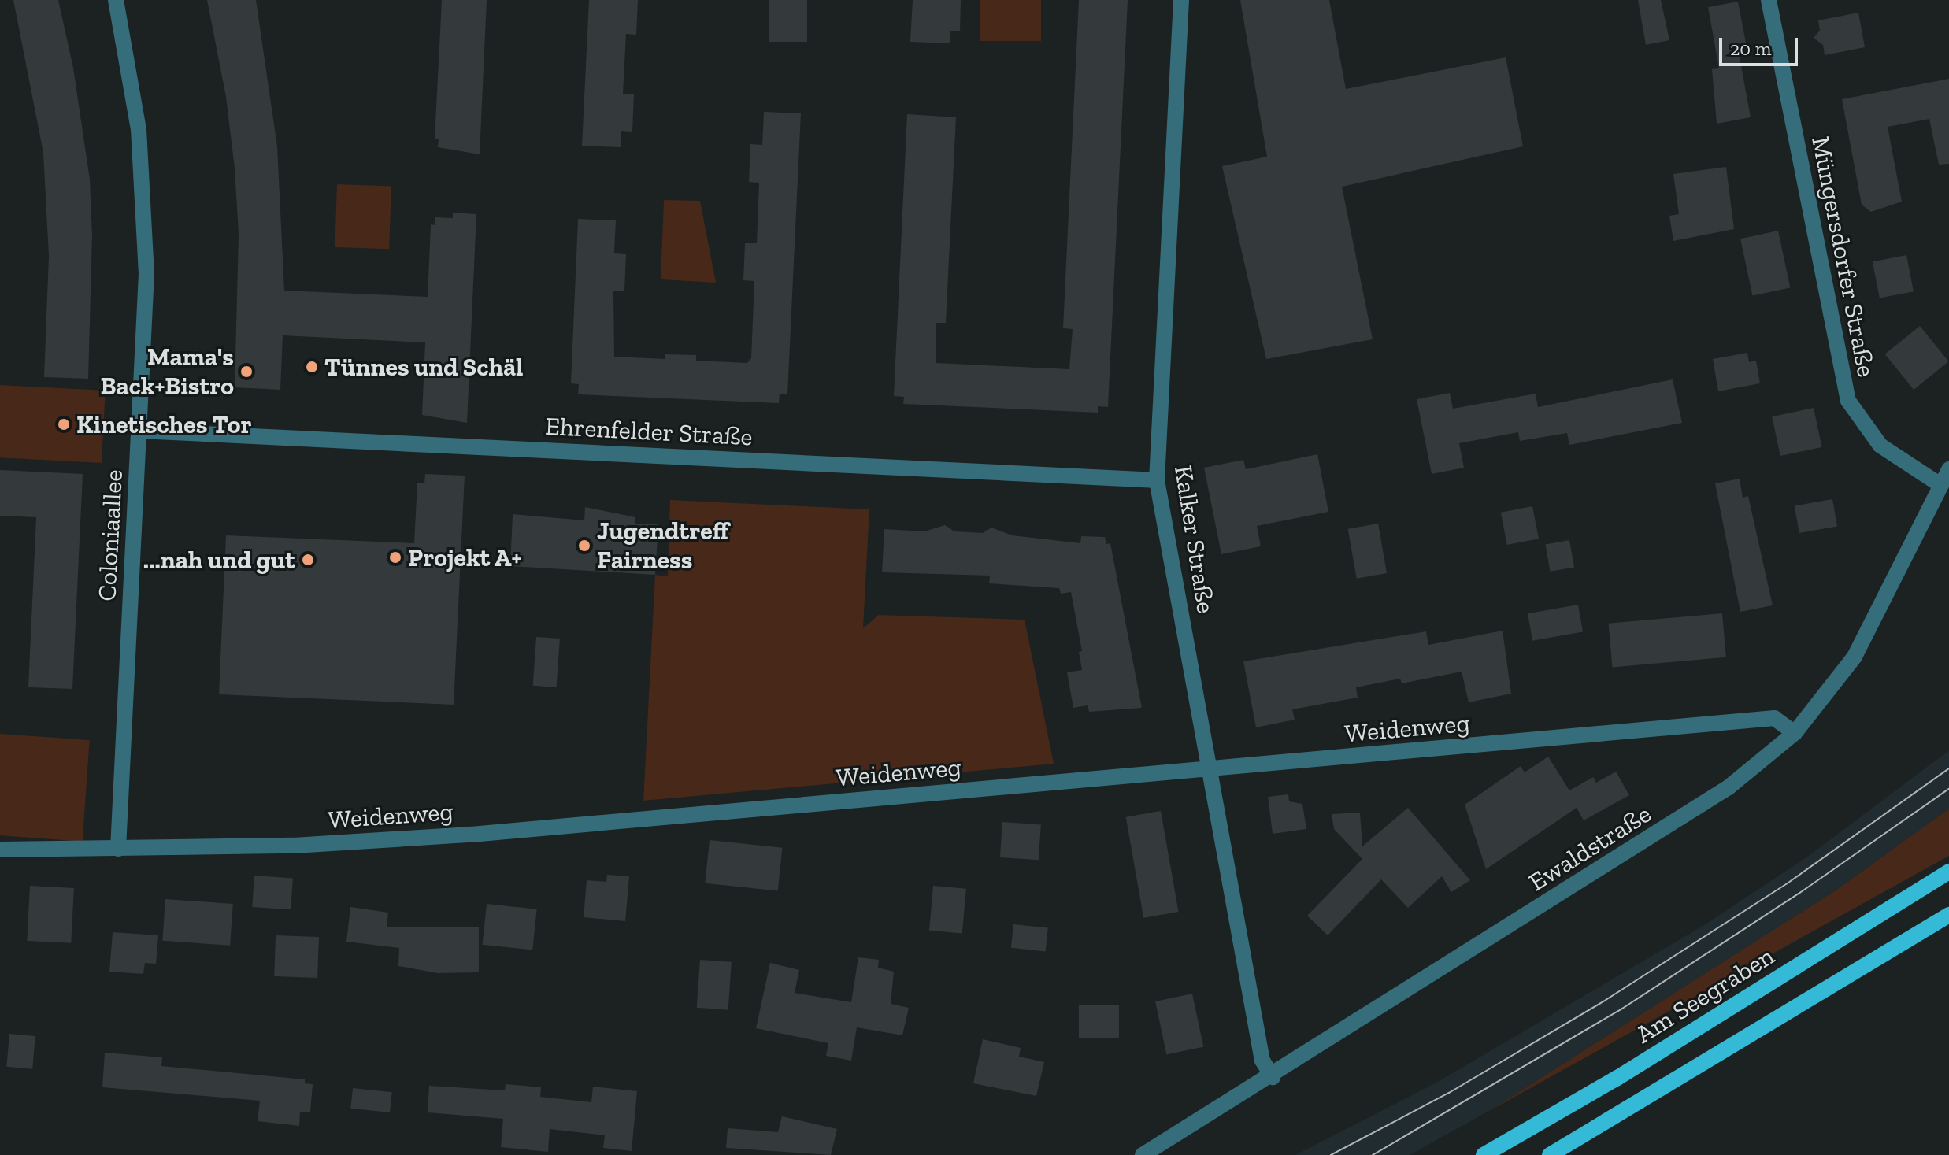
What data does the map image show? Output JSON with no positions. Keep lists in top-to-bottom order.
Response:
{
  "streets": {
    "main road": ["Am Seegraben"],
    "street": [
      "Müngersdorfer Straße",
      "Ehrenfelder Straße",
      "Coloniaallee",
      "Kalker Straße",
      "Weidenweg",
      "Ewaldstraße"
    ]
  },
  "crossings": [
    ["Müngersdorfer Straße", "Ewaldstraße"],
    ["Ehrenfelder Straße", "Coloniaallee"],
    ["Ehrenfelder Straße", "Kalker Straße"],
    ["Coloniaallee", "Weidenweg"],
    ["Kalker Straße", "Weidenweg"],
    ["Kalker Straße", "Ewaldstraße"],
    ["Weidenweg", "Ewaldstraße"]
  ],
  "places": [
    "Tünnes und Schäl",
    "Mama's Back+Bistro",
    "Kinetisches Tor",
    "Jugendtreff Fairness",
    "Projekt A+",
    "...nah und gut"
  ],
  "scale_bar": "20 m"
}
